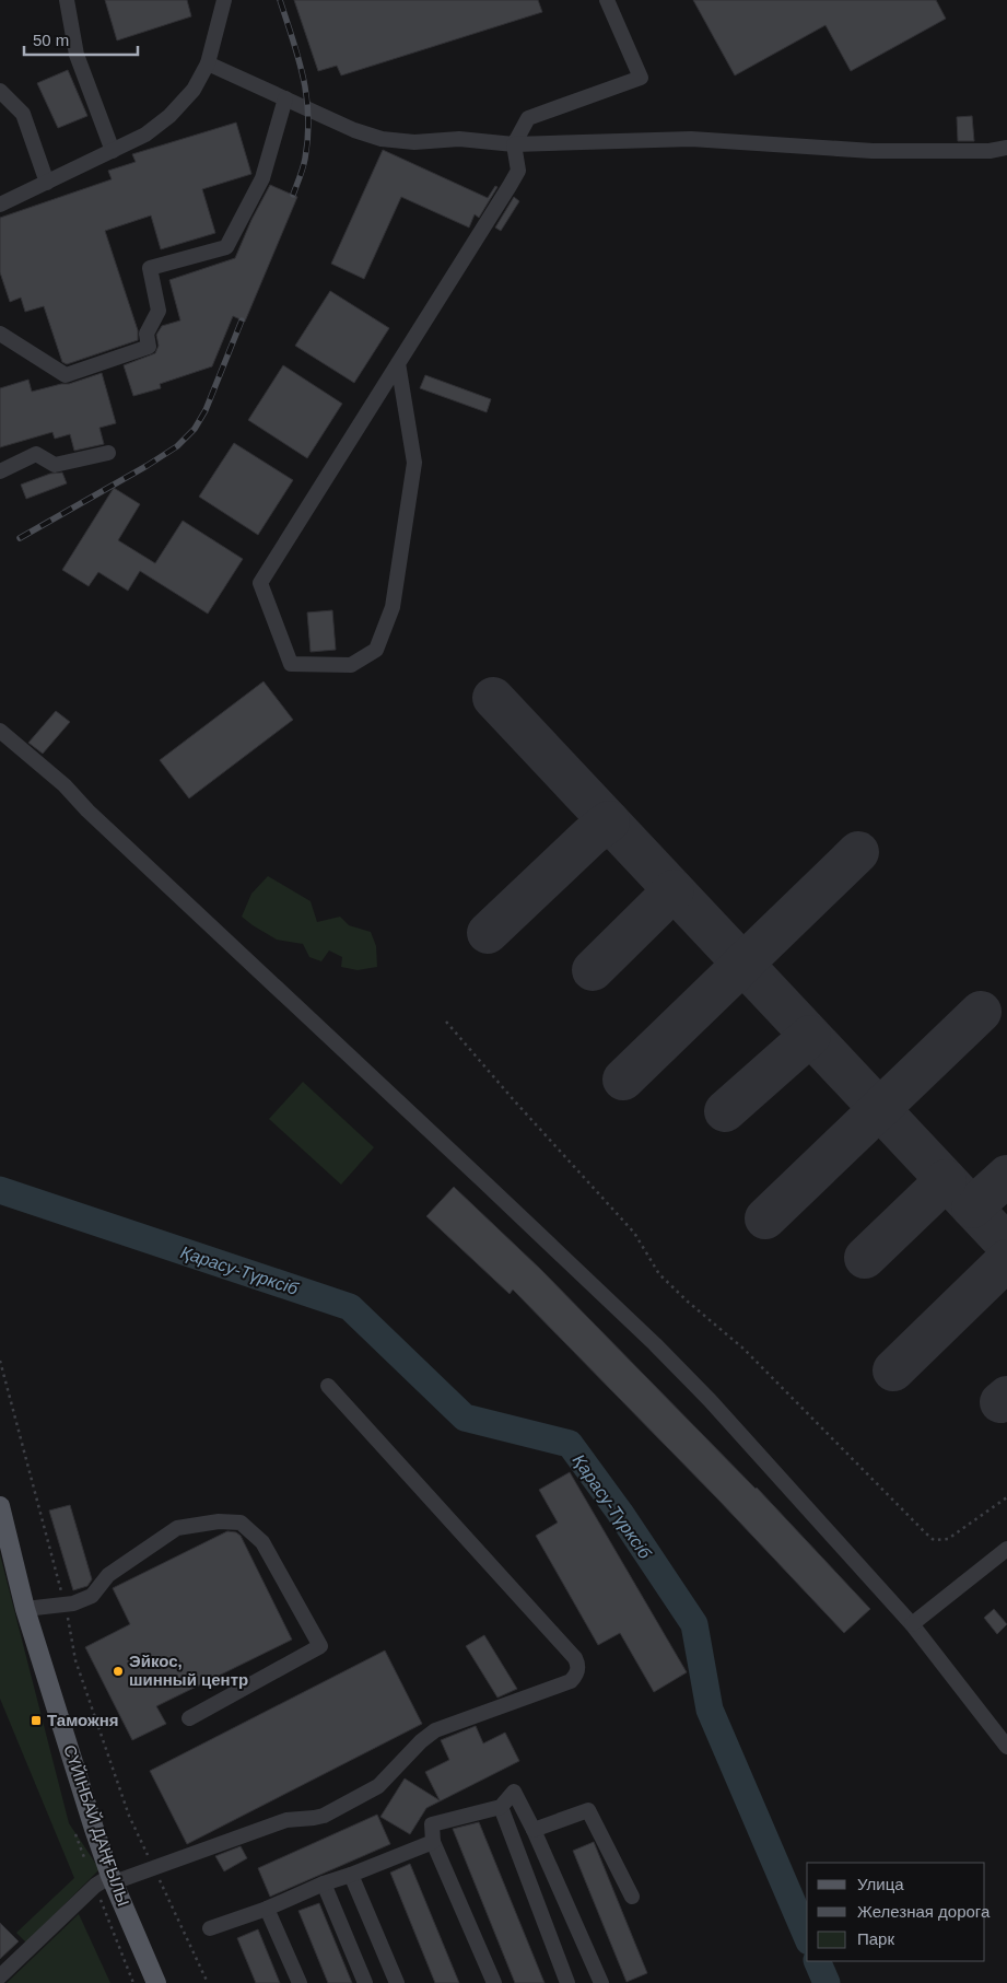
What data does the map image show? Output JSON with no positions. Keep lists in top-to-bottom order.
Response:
{
  "streets": {
    "main road": ["СҮЙІНБАЙ ДАҢҒЫЛЫ"]
  },
  "water": ["Қарасу-Түрксіб"],
  "places": {
    "other": ["Эйкос, шинный центр"],
    "transit": ["Таможня"]
  },
  "legend": ["Улица", "Железная дорога", "Парк"],
  "scale_bar": "50 m"
}
